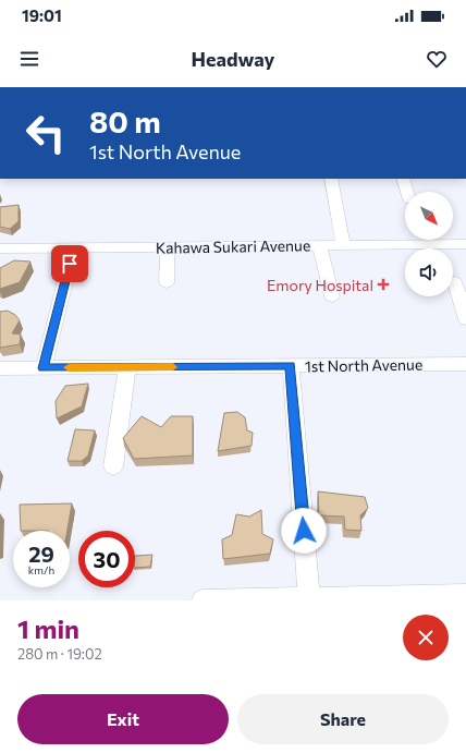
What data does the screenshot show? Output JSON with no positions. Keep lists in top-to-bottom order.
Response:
{
  "streets": {
    "street": ["Kahawa Sukari Avenue", "1st North Avenue"]
  },
  "places": {
    "health": ["Emory Hospital"]
  },
  "north": "bottom right",
  "page": {
    "status": "19:01",
    "header": "Headway",
    "turn": ["80 m", "1st North Avenue"],
    "speed": "29 km/h",
    "limit": "30",
    "heading": ["1 min", "280 m · 19:02"],
    "buttons": ["Exit", "Share"]
  }
}
